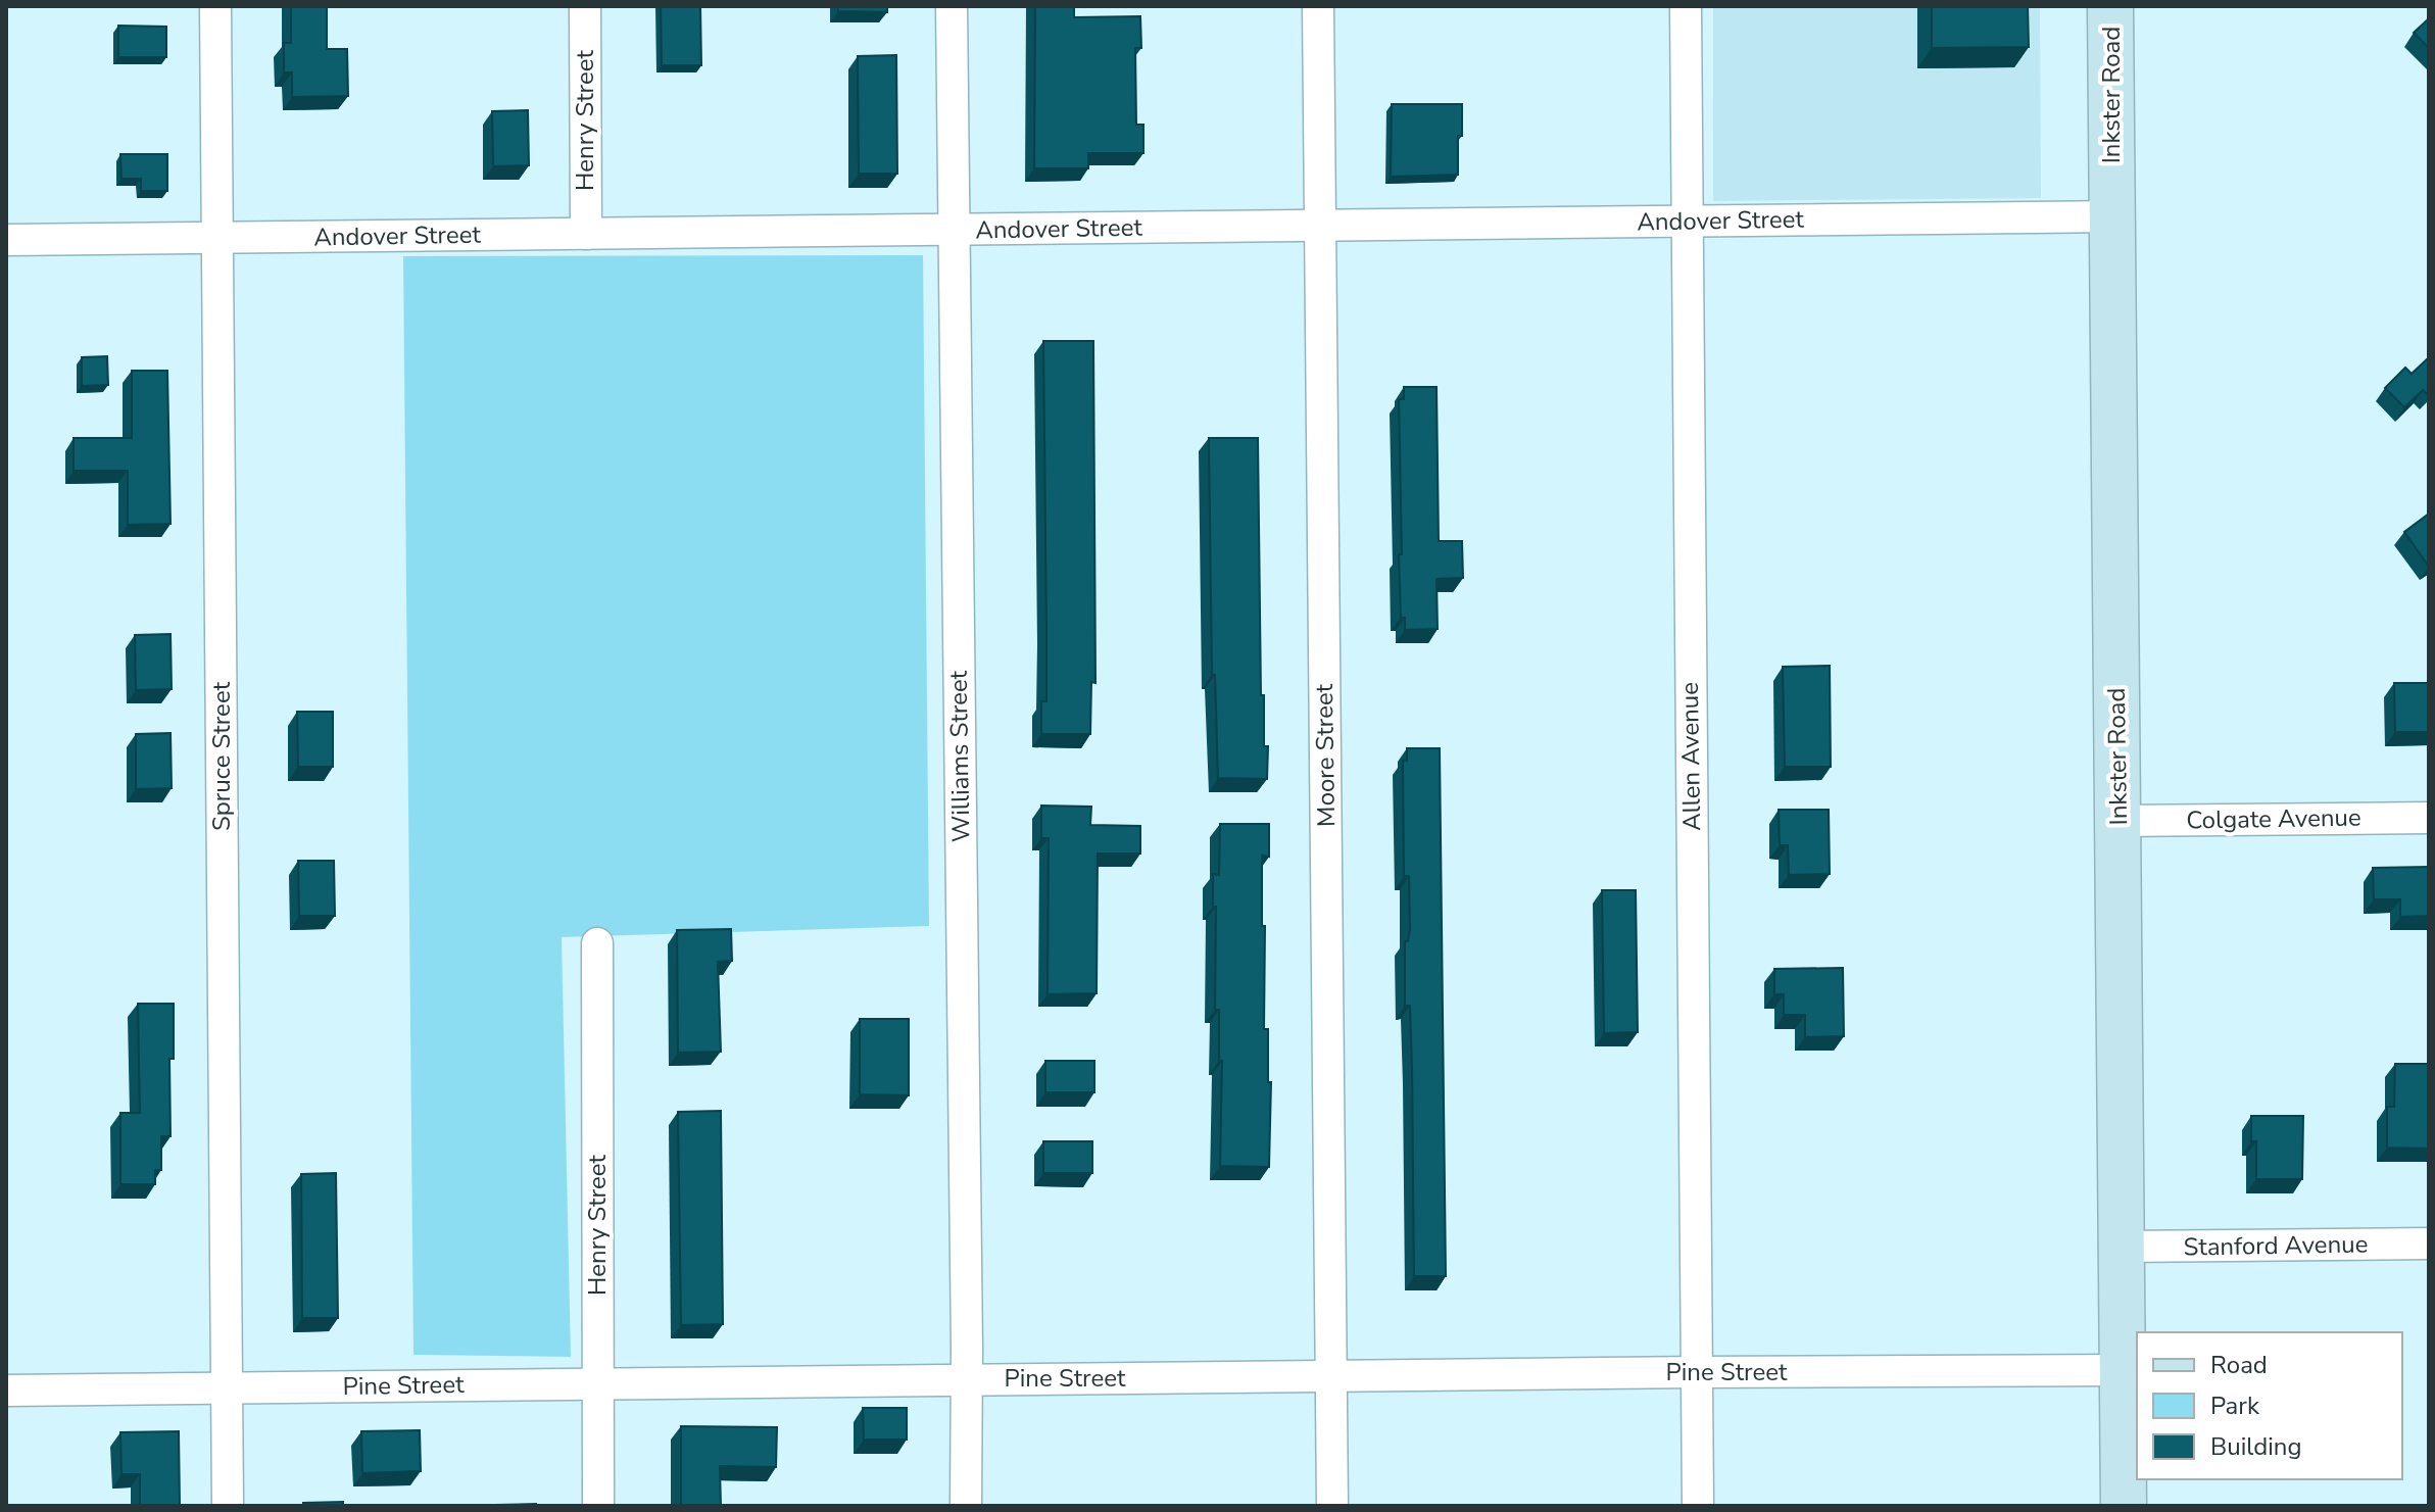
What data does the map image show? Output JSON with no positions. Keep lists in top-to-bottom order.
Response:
{
  "streets": {
    "main road": ["Inkster Road"],
    "street": [
      "Henry Street",
      "Andover Street",
      "Moore Street",
      "Spruce Street",
      "Williams Street",
      "Allen Avenue",
      "Colgate Avenue",
      "Stanford Avenue",
      "Pine Street"
    ]
  },
  "crossings": [
    ["Inkster Road", "Andover Street"],
    ["Inkster Road", "Colgate Avenue"],
    ["Inkster Road", "Stanford Avenue"],
    ["Inkster Road", "Pine Street"],
    ["Henry Street", "Andover Street"],
    ["Henry Street", "Pine Street"],
    ["Andover Street", "Moore Street"],
    ["Andover Street", "Spruce Street"],
    ["Andover Street", "Williams Street"],
    ["Andover Street", "Allen Avenue"],
    ["Moore Street", "Pine Street"],
    ["Spruce Street", "Pine Street"],
    ["Williams Street", "Pine Street"],
    ["Allen Avenue", "Pine Street"]
  ],
  "legend": ["Road", "Park", "Building"]
}
